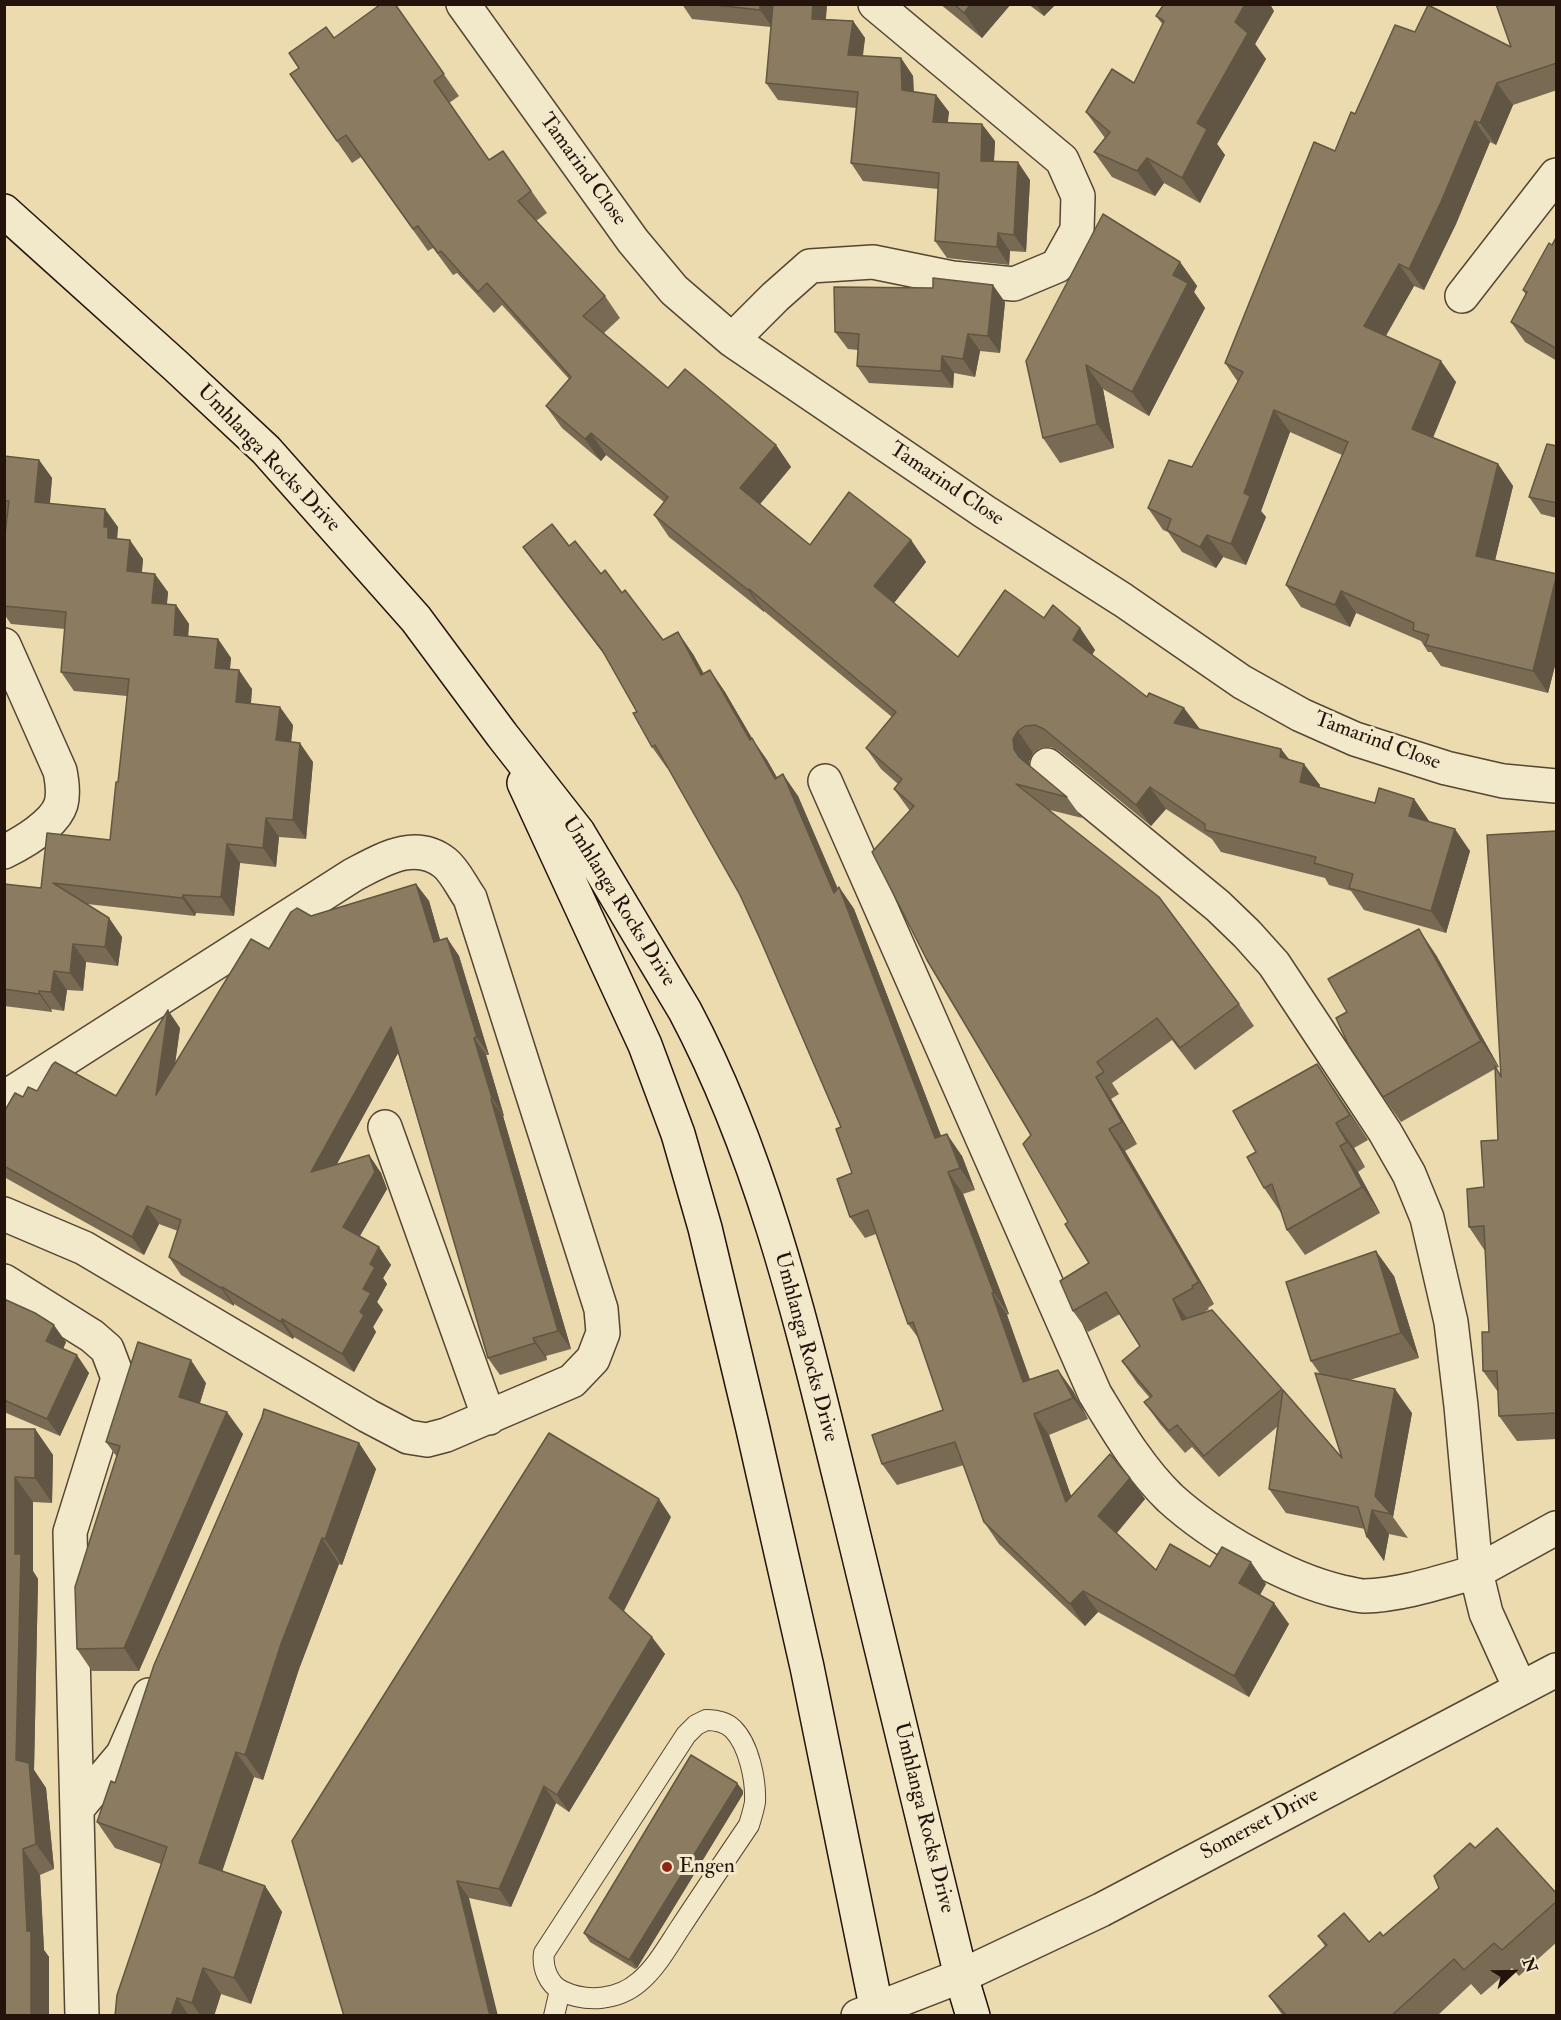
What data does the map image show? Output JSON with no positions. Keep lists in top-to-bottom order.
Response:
{
  "streets": {
    "street": ["Tamarind Close", "Umhlanga Rocks Drive", "Somerset Drive"]
  },
  "crossings": [
    ["Umhlanga Rocks Drive", "Somerset Drive"]
  ],
  "places": ["Engen"],
  "north": "right"
}
